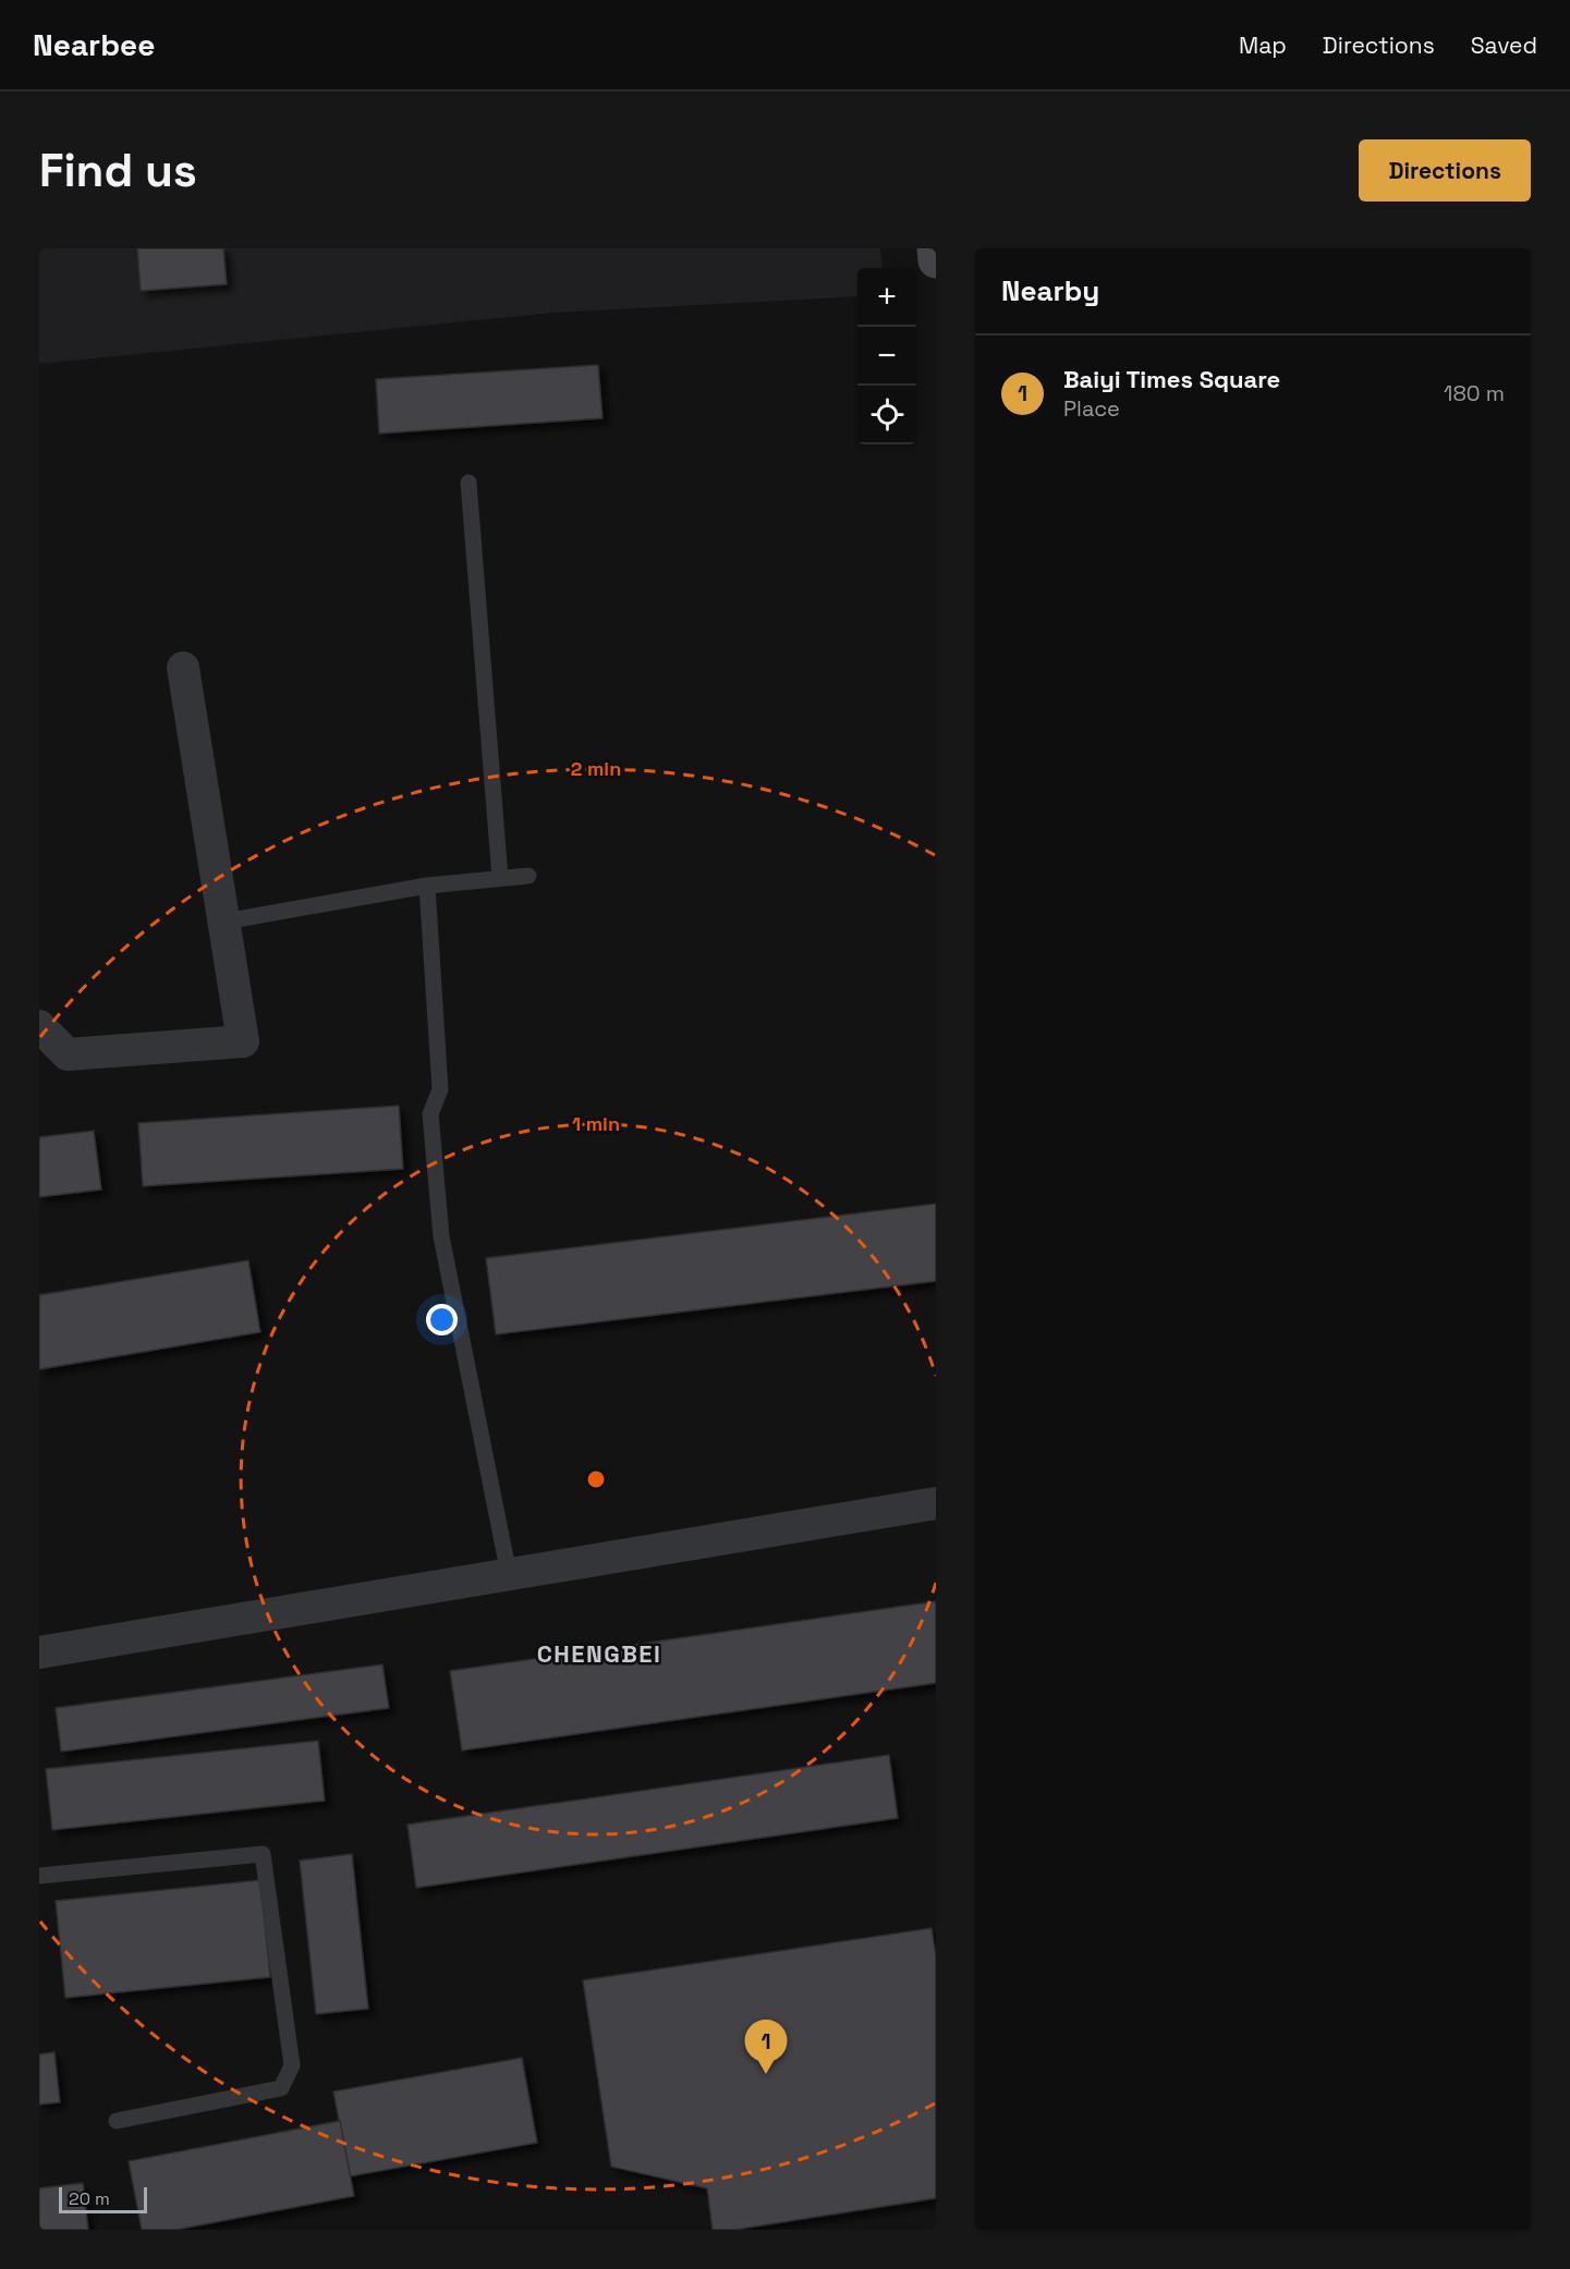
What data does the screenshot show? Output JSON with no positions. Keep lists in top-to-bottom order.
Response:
{
  "districts": ["CHENGBEI"],
  "scale_bar": "20 m",
  "page": {
    "header": "Nearbee",
    "nav": ["Map", "Directions", "Saved"],
    "buttons": "Directions",
    "title": "Find us",
    "heading": "Nearby",
    "map_buttons": ["+", "−"],
    "list": [
      {
        "mark": "1",
        "name": "Baiyi Times Square",
        "note": "Place",
        "value": "180 m"
      }
    ],
    "pins": "1",
    "scale": "20 m"
  },
  "rings": ["2 min", "1 min"]
}
